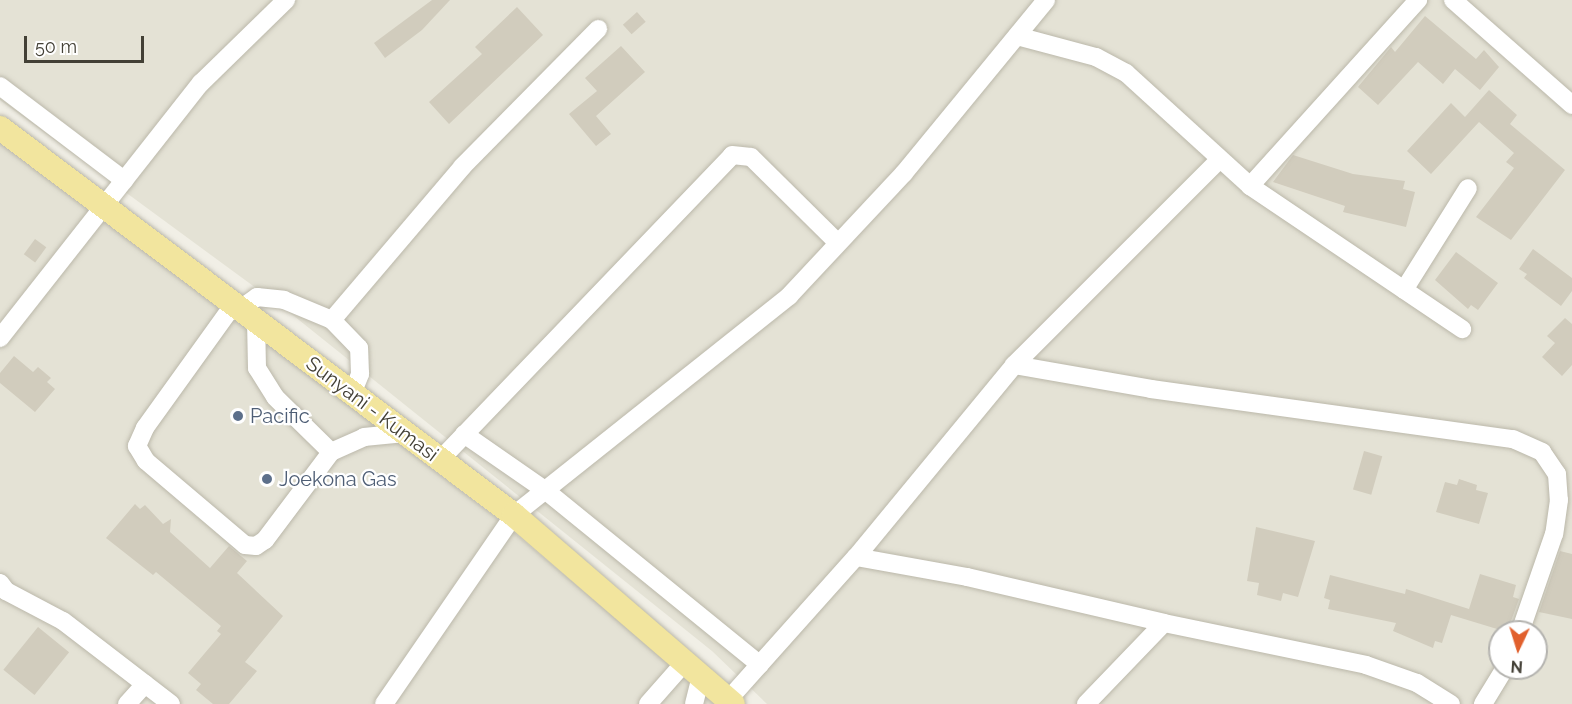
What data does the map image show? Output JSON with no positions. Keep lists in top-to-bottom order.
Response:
{
  "streets": {
    "main road": ["Sunyani - Kumasi"]
  },
  "places": ["Pacific", "Joekona Gas"],
  "scale_bar": "50 m",
  "north": "bottom"
}
